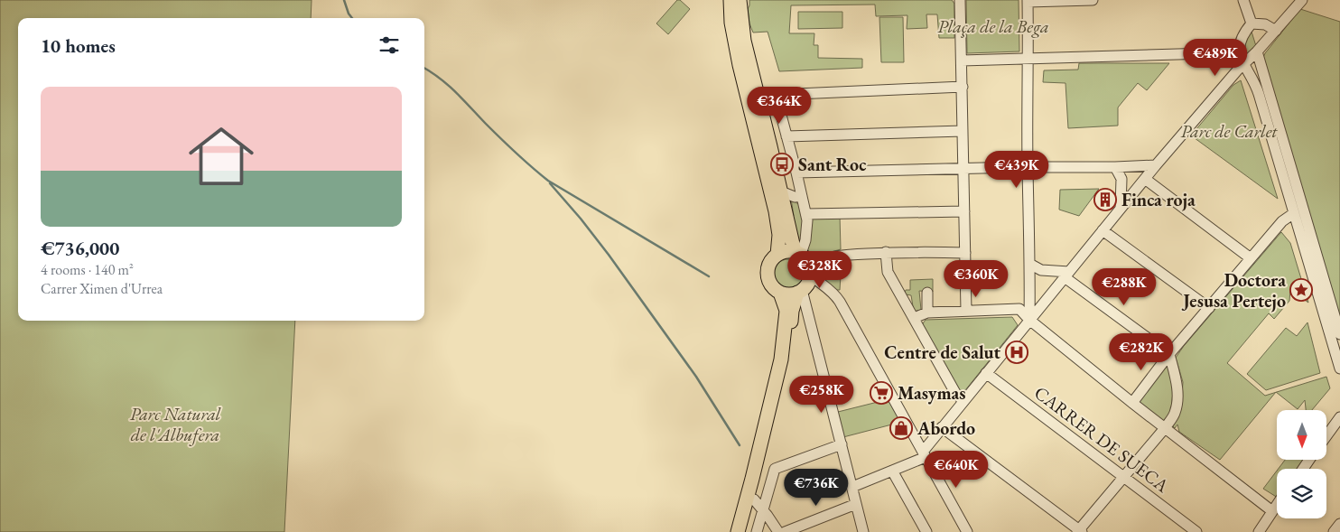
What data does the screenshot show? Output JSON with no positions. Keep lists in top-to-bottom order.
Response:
{
  "streets": {
    "street": ["CARRER DE SUECA"]
  },
  "parks": ["Plaça de la Bega", "Parc de Carlet", "Parc Natural de l'Albufera"],
  "places": {
    "bus stop": ["Sant Roc"],
    "building": ["Finca roja"],
    "place": ["Doctora Jesusa Pertejo"],
    "hospital": ["Centre de Salut"],
    "supermarket": ["Masymas"],
    "shop": ["Abordo"]
  },
  "north": "bottom",
  "page": {
    "heading": "10 homes",
    "price": [
      "€489K",
      "€364K",
      "€439K",
      "€328K",
      "€360K",
      "€288K",
      "€282K",
      "€258K",
      "€640K",
      "€736K"
    ],
    "list": [
      {
        "name": "€736,000",
        "note": "4 rooms · 140 m² · Carrer Ximen d'Urrea"
      }
    ]
  }
}
